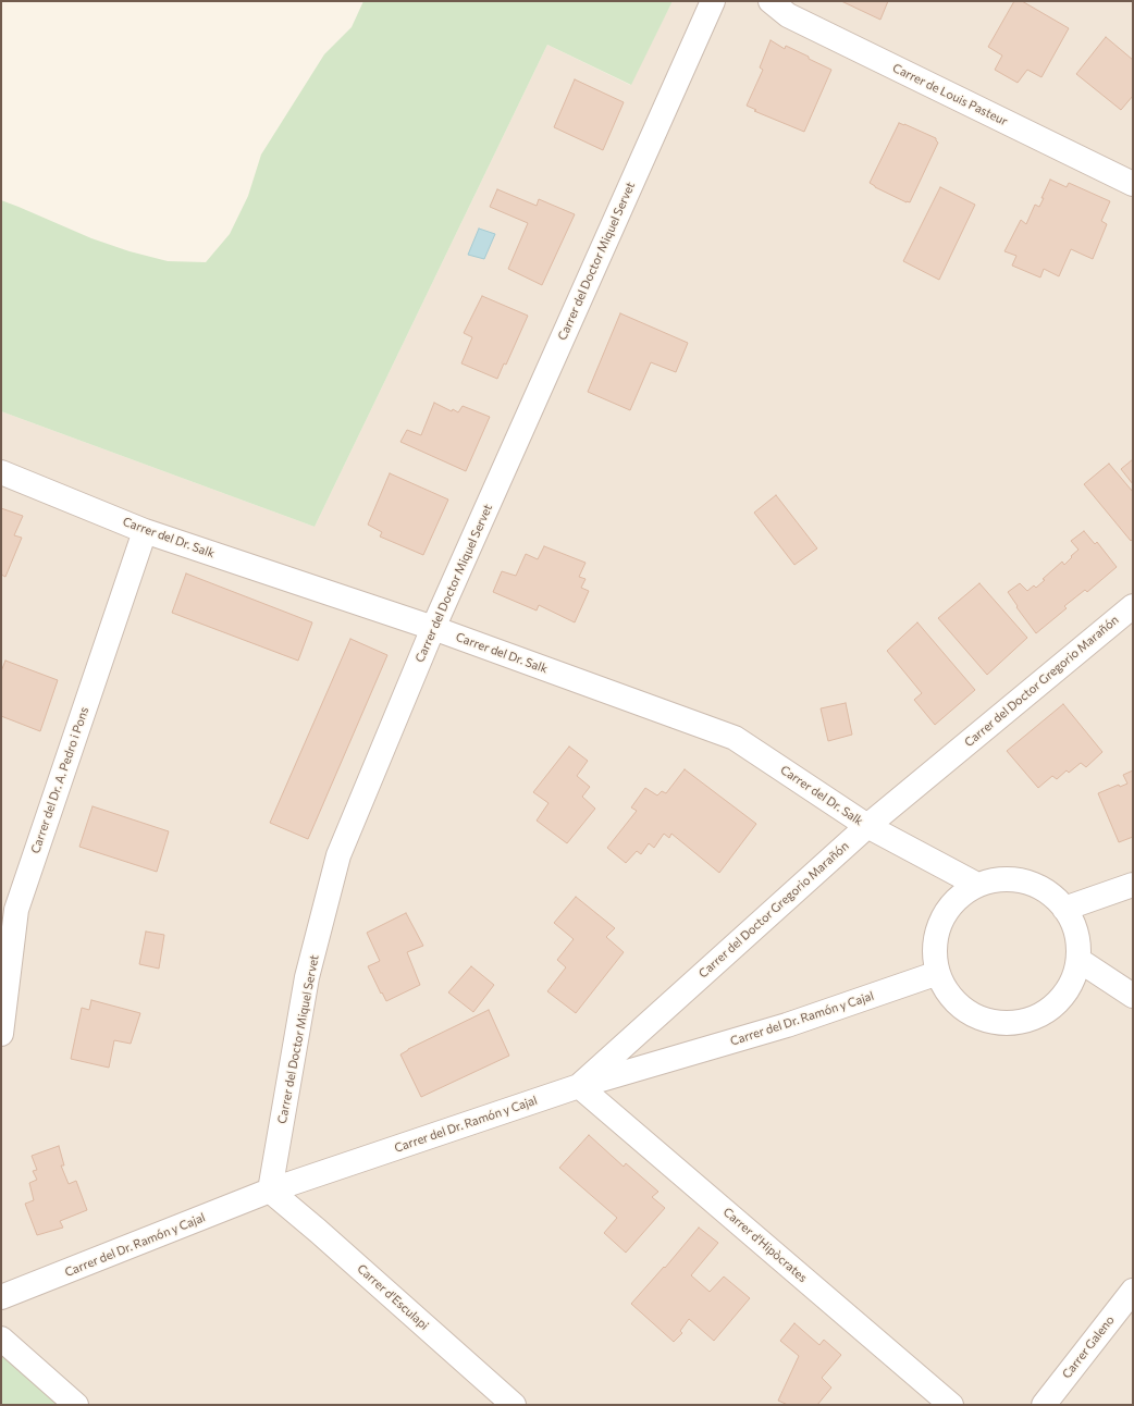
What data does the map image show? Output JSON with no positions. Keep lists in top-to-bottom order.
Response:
{
  "streets": {
    "street": [
      "Carrer de Louis Pasteur",
      "Carrer del Doctor Miquel Servet",
      "Carrer del Dr. Salk",
      "Carrer del Doctor Gregorio Marañón",
      "Carrer del Dr. A. Pedro i Pons",
      "Carrer del Dr. Ramón y Cajal",
      "Carrer d'Hipòcrates",
      "Carrer d'Esculapi",
      "Carrer Galeno"
    ]
  },
  "crossings": [
    ["Carrer del Doctor Miquel Servet", "Carrer del Dr. Salk"],
    ["Carrer del Doctor Miquel Servet", "Carrer del Dr. Ramón y Cajal"],
    ["Carrer del Doctor Miquel Servet", "Carrer d'Esculapi"],
    ["Carrer del Dr. Salk", "Carrer del Doctor Gregorio Marañón"],
    ["Carrer del Dr. Salk", "Carrer del Dr. A. Pedro i Pons"],
    ["Carrer del Dr. Salk", "Carrer del Dr. Ramón y Cajal"],
    ["Carrer del Doctor Gregorio Marañón", "Carrer del Dr. Ramón y Cajal"],
    ["Carrer del Doctor Gregorio Marañón", "Carrer d'Hipòcrates"],
    ["Carrer del Dr. Ramón y Cajal", "Carrer d'Hipòcrates"],
    ["Carrer del Dr. Ramón y Cajal", "Carrer d'Esculapi"]
  ]
}
